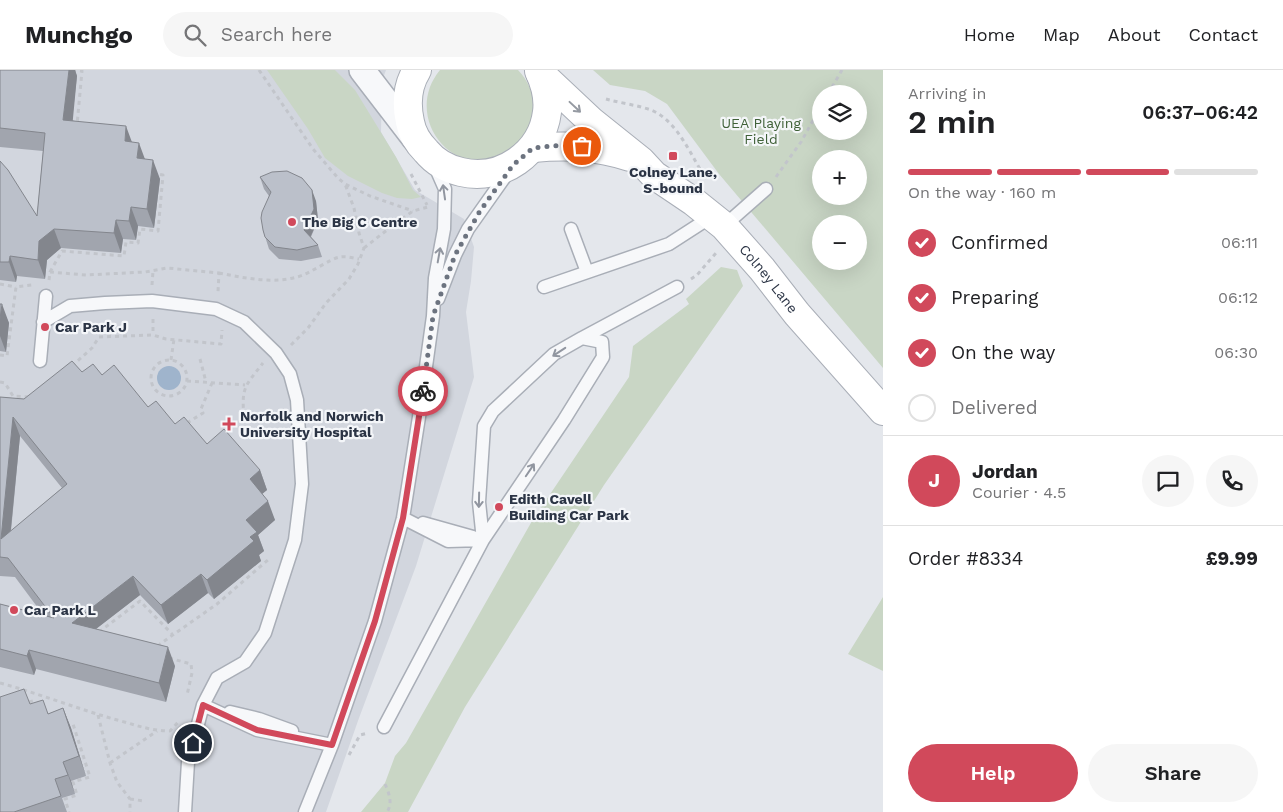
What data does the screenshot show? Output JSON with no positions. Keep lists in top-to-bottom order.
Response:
{
  "streets": {
    "street": ["Colney Lane"]
  },
  "parks": ["UEA Playing Field"],
  "places": {
    "transit": ["Colney Lane, S-bound"],
    "other": [
      "The Big C Centre",
      "Car Park J",
      "Edith Cavell Building Car Park",
      "Car Park L"
    ],
    "health": ["Norfolk and Norwich University Hospital"]
  },
  "page": {
    "header": "Munchgo",
    "search": "Search here",
    "nav": [
      "Home",
      "Map",
      "About",
      "Contact"
    ],
    "heading": ["2 min", "Arriving in", "06:37–06:42"],
    "panel": [
      "Jordan",
      "Courier · 4.5",
      "Order #8334",
      "£9.99"
    ],
    "map_buttons": ["+", "−"],
    "bar": "On the way · 160 m",
    "list": [
      ["Confirmed", "06:11"],
      ["Preparing", "06:12"],
      ["On the way", "06:30"],
      "Delivered"
    ],
    "round": "J",
    "buttons": ["Help", "Share"]
  }
}
